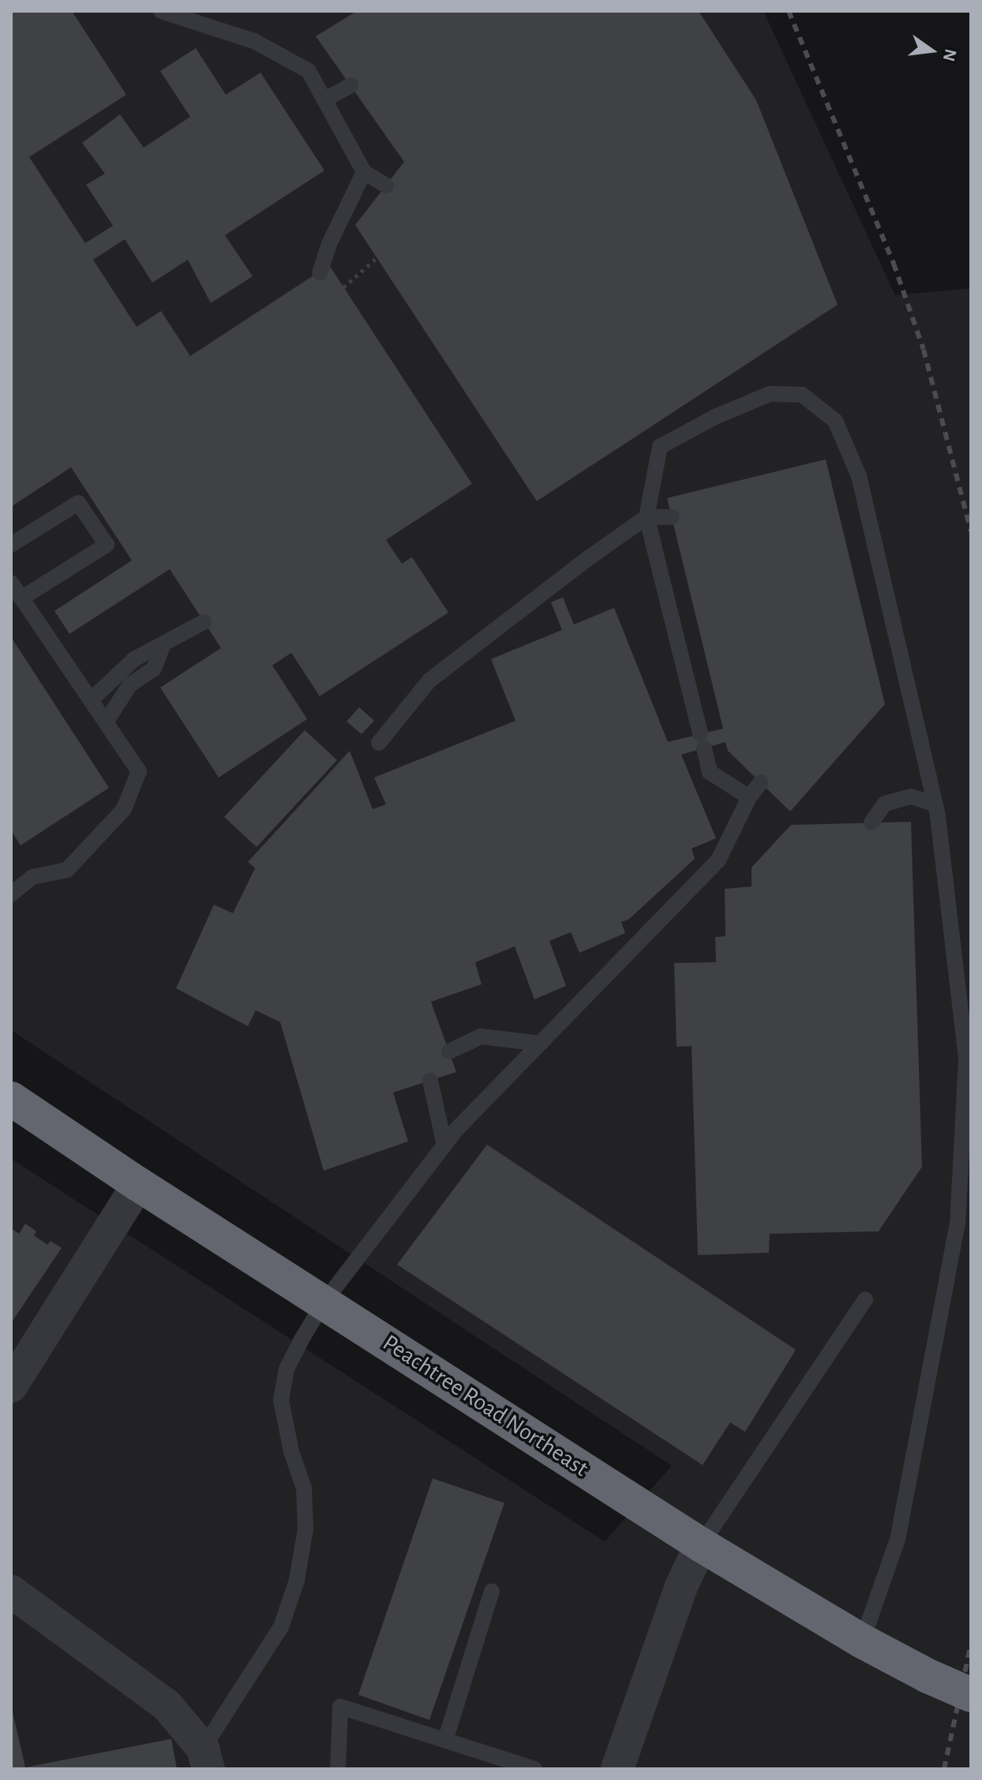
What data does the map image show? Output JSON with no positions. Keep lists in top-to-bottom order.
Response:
{
  "streets": {
    "highway": ["Peachtree Road Northeast"]
  },
  "north": "right"
}
